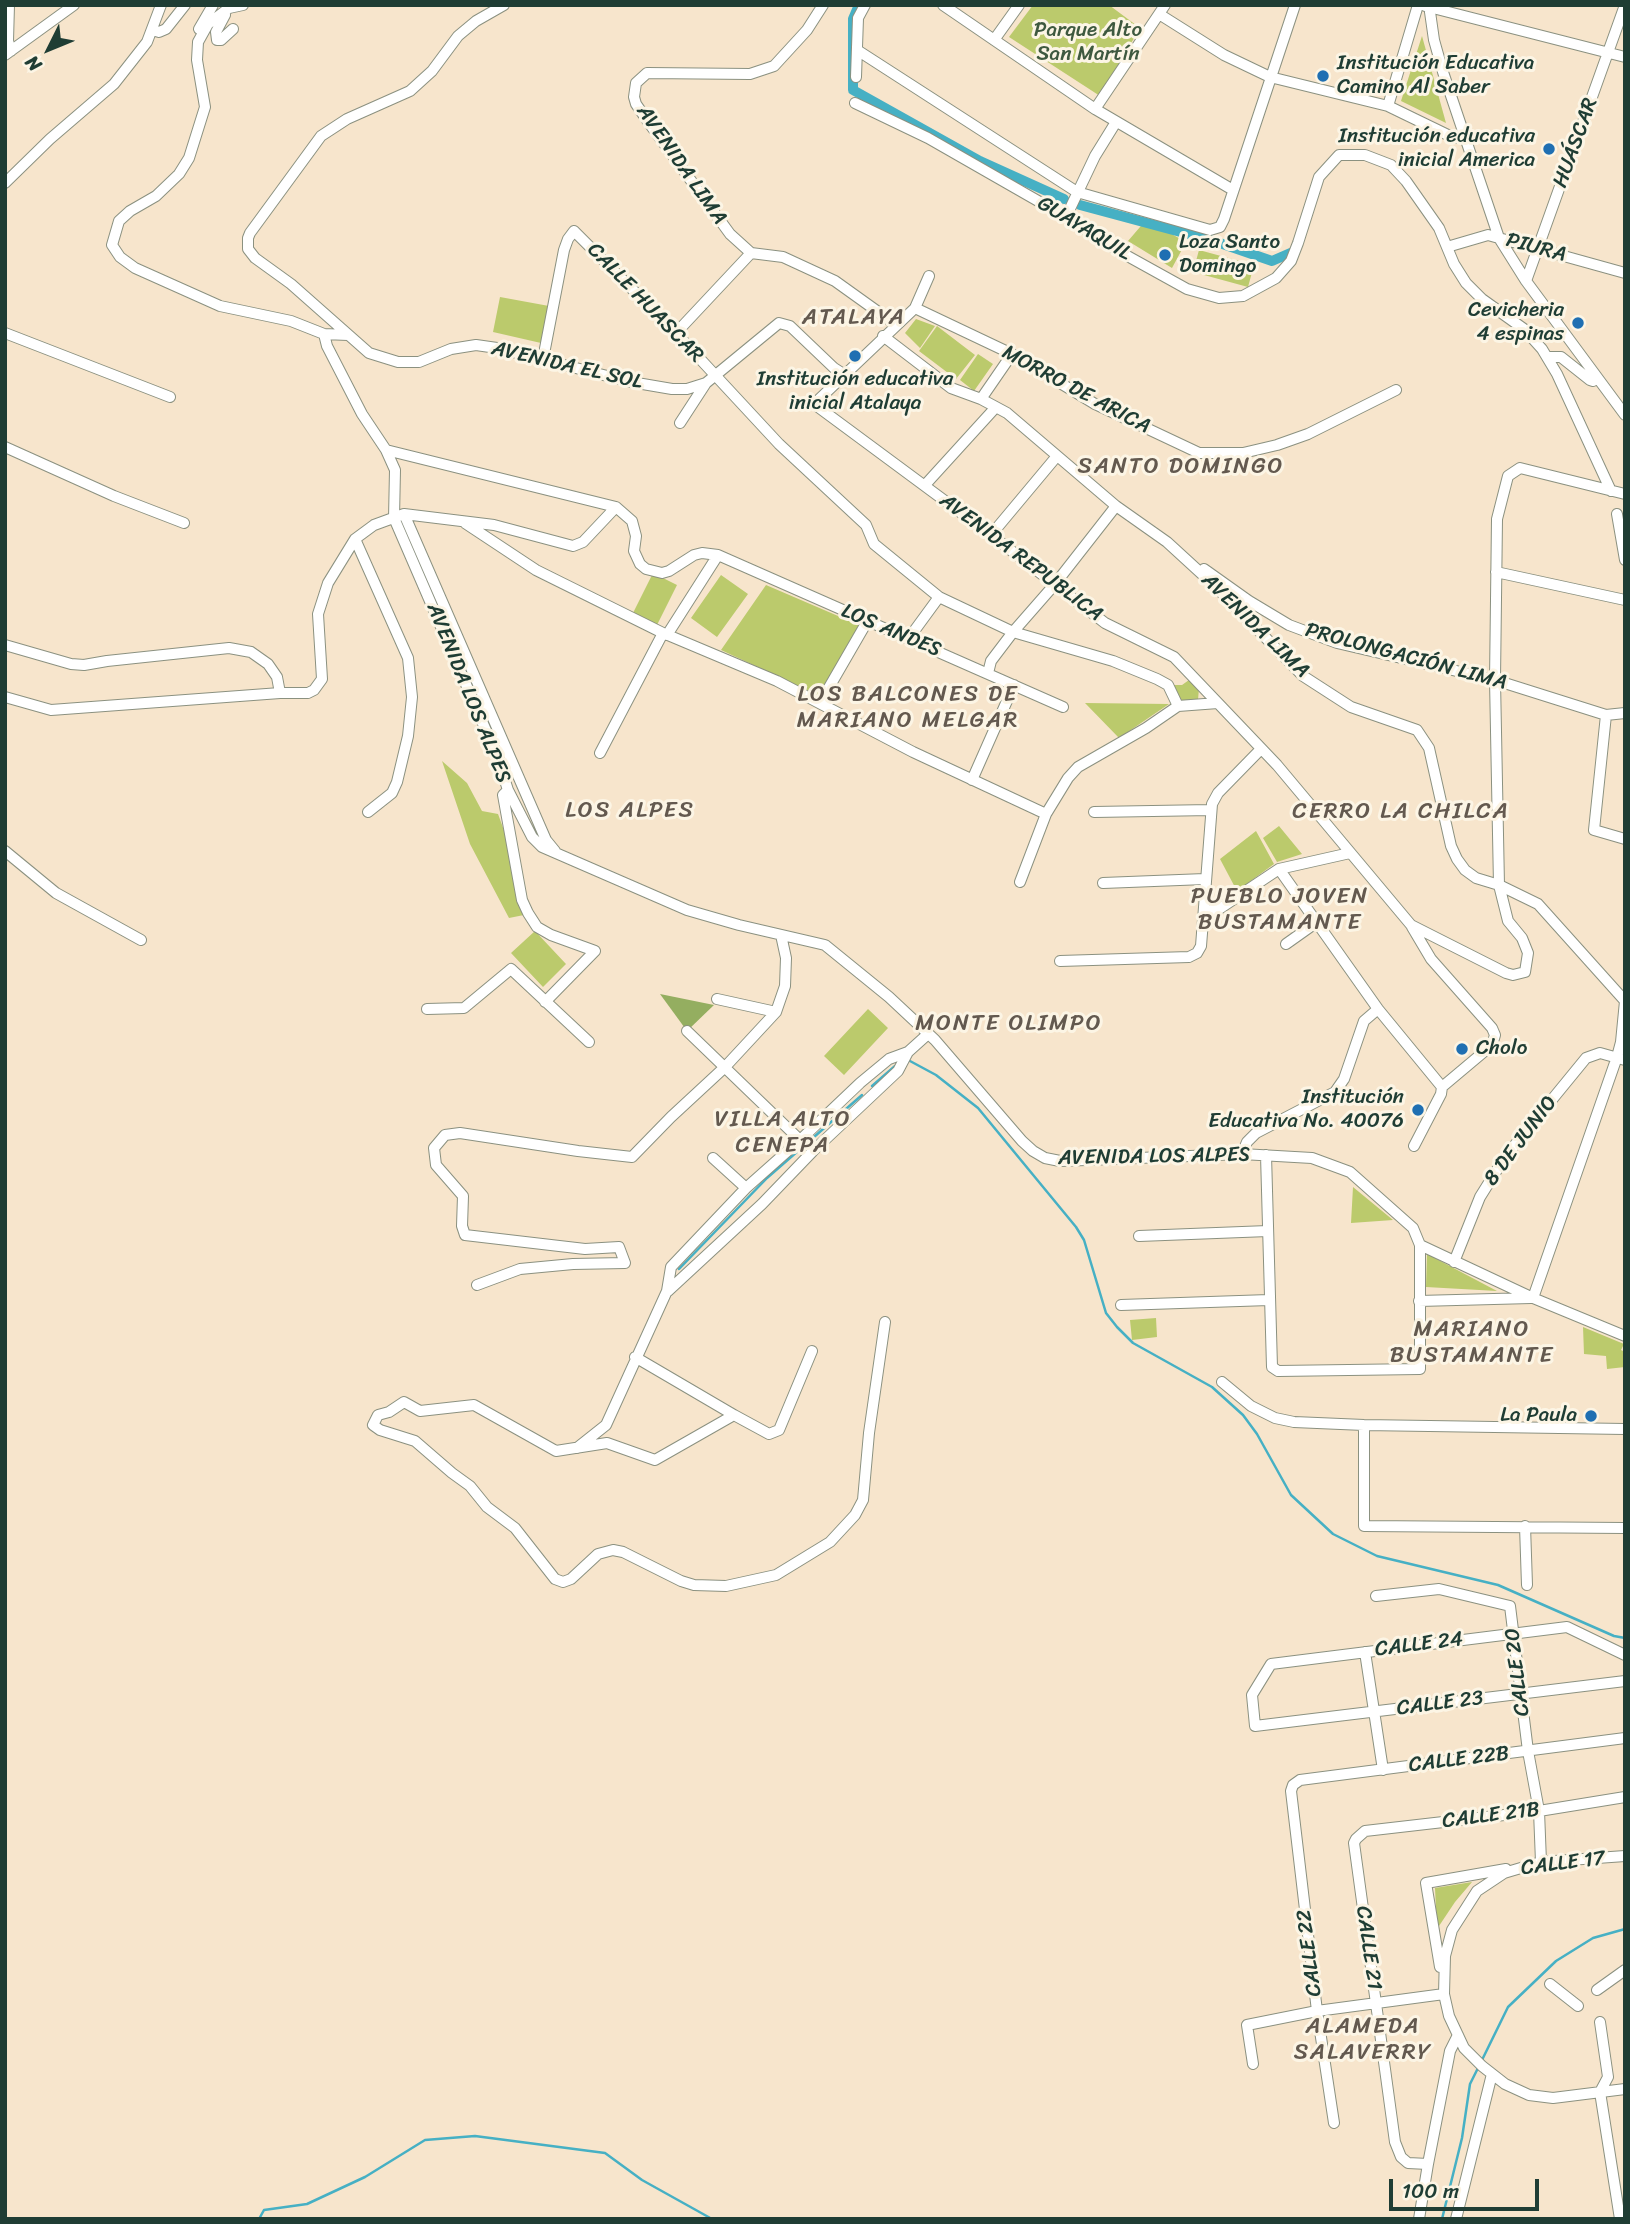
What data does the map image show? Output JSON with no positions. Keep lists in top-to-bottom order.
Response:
{
  "streets": {
    "street": [
      "HUÁSCAR",
      "AVENIDA LIMA",
      "GUAYAQUIL",
      "PIURA",
      "CALLE HUASCAR",
      "AVENIDA EL SOL",
      "MORRO DE ARICA",
      "AVENIDA REPUBLICA",
      "LOS ANDES",
      "PROLONGACIÓN LIMA",
      "AVENIDA LOS ALPES",
      "8 DE JUNIO",
      "CALLE 24",
      "CALLE 20",
      "CALLE 23",
      "CALLE 22B",
      "CALLE 21B",
      "CALLE 17",
      "CALLE 21",
      "CALLE 22"
    ]
  },
  "crossings": [
    ["HUÁSCAR", "PIURA"],
    ["AVENIDA LIMA", "AVENIDA REPUBLICA"],
    ["AVENIDA LIMA", "PROLONGACIÓN LIMA"],
    ["GUAYAQUIL", "PIURA"],
    ["CALLE HUASCAR", "AVENIDA EL SOL"],
    ["CALLE 24", "CALLE 20"],
    ["CALLE 24", "CALLE 23"],
    ["CALLE 20", "CALLE 23"],
    ["CALLE 20", "CALLE 22B"],
    ["CALLE 20", "CALLE 21B"],
    ["CALLE 20", "CALLE 17"],
    ["CALLE 22B", "CALLE 22"],
    ["CALLE 21B", "CALLE 21"]
  ],
  "districts": [
    "ATALAYA",
    "SANTO DOMINGO",
    "LOS BALCONES DE MARIANO MELGAR",
    "LOS ALPES",
    "CERRO LA CHILCA",
    "PUEBLO JOVEN BUSTAMANTE",
    "MONTE OLIMPO",
    "VILLA ALTO CENEPA",
    "MARIANO BUSTAMANTE",
    "ALAMEDA SALAVERRY"
  ],
  "parks": ["Parque Alto San Martín"],
  "places": [
    "Institución Educativa Camino Al Saber",
    "Institución educativa inicial America",
    "Loza Santo Domingo",
    "Cevicheria 4 espinas",
    "Institución educativa inicial Atalaya",
    "Cholo",
    "Institución Educativa No. 40076",
    "La Paula"
  ],
  "scale_bar": "100 m",
  "north": "bottom left"
}
